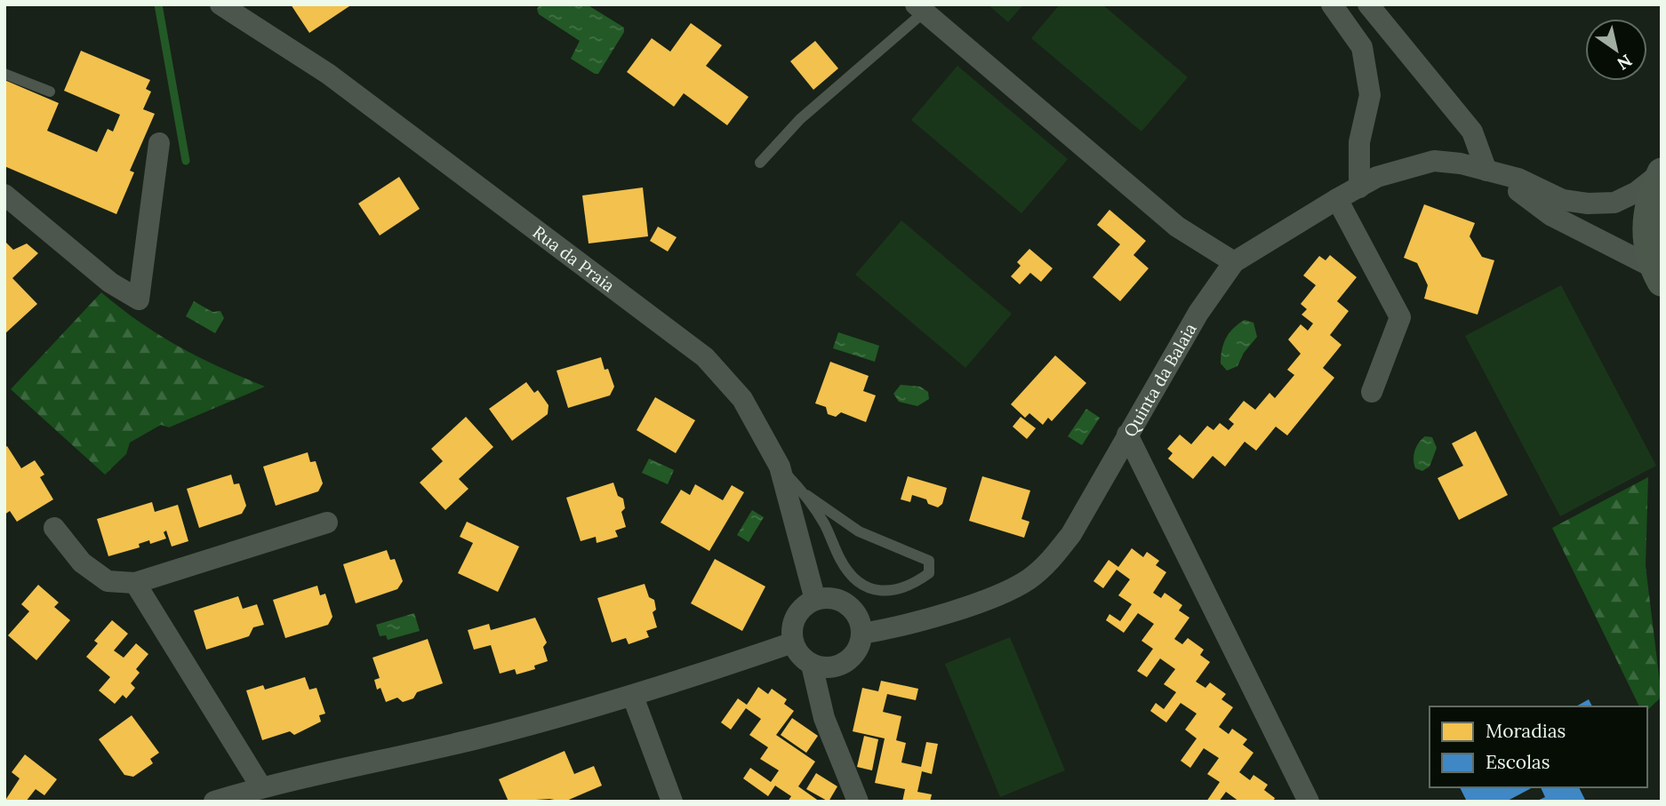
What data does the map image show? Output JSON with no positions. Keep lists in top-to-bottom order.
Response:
{
  "streets": {
    "street": ["Rua da Praia", "Quinta da Balaia"]
  },
  "crossings": [
    ["Rua da Praia", "Quinta da Balaia"]
  ],
  "legend": ["Moradias", "Escolas"],
  "north": "bottom right"
}
